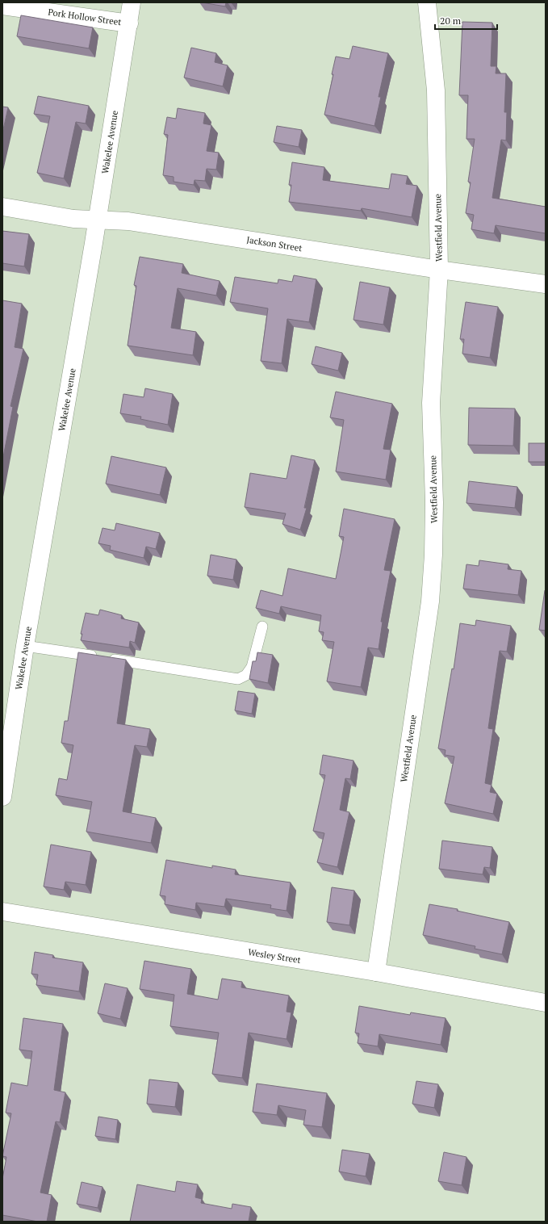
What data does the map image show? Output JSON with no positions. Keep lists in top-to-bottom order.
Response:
{
  "streets": {
    "street": [
      "Pork Hollow Street",
      "Wakelee Avenue",
      "Westfield Avenue",
      "Jackson Street",
      "Wesley Street"
    ]
  },
  "crossings": [
    ["Pork Hollow Street", "Wakelee Avenue"],
    ["Wakelee Avenue", "Jackson Street"],
    ["Westfield Avenue", "Jackson Street"],
    ["Westfield Avenue", "Wesley Street"]
  ],
  "scale_bar": "20 m"
}
